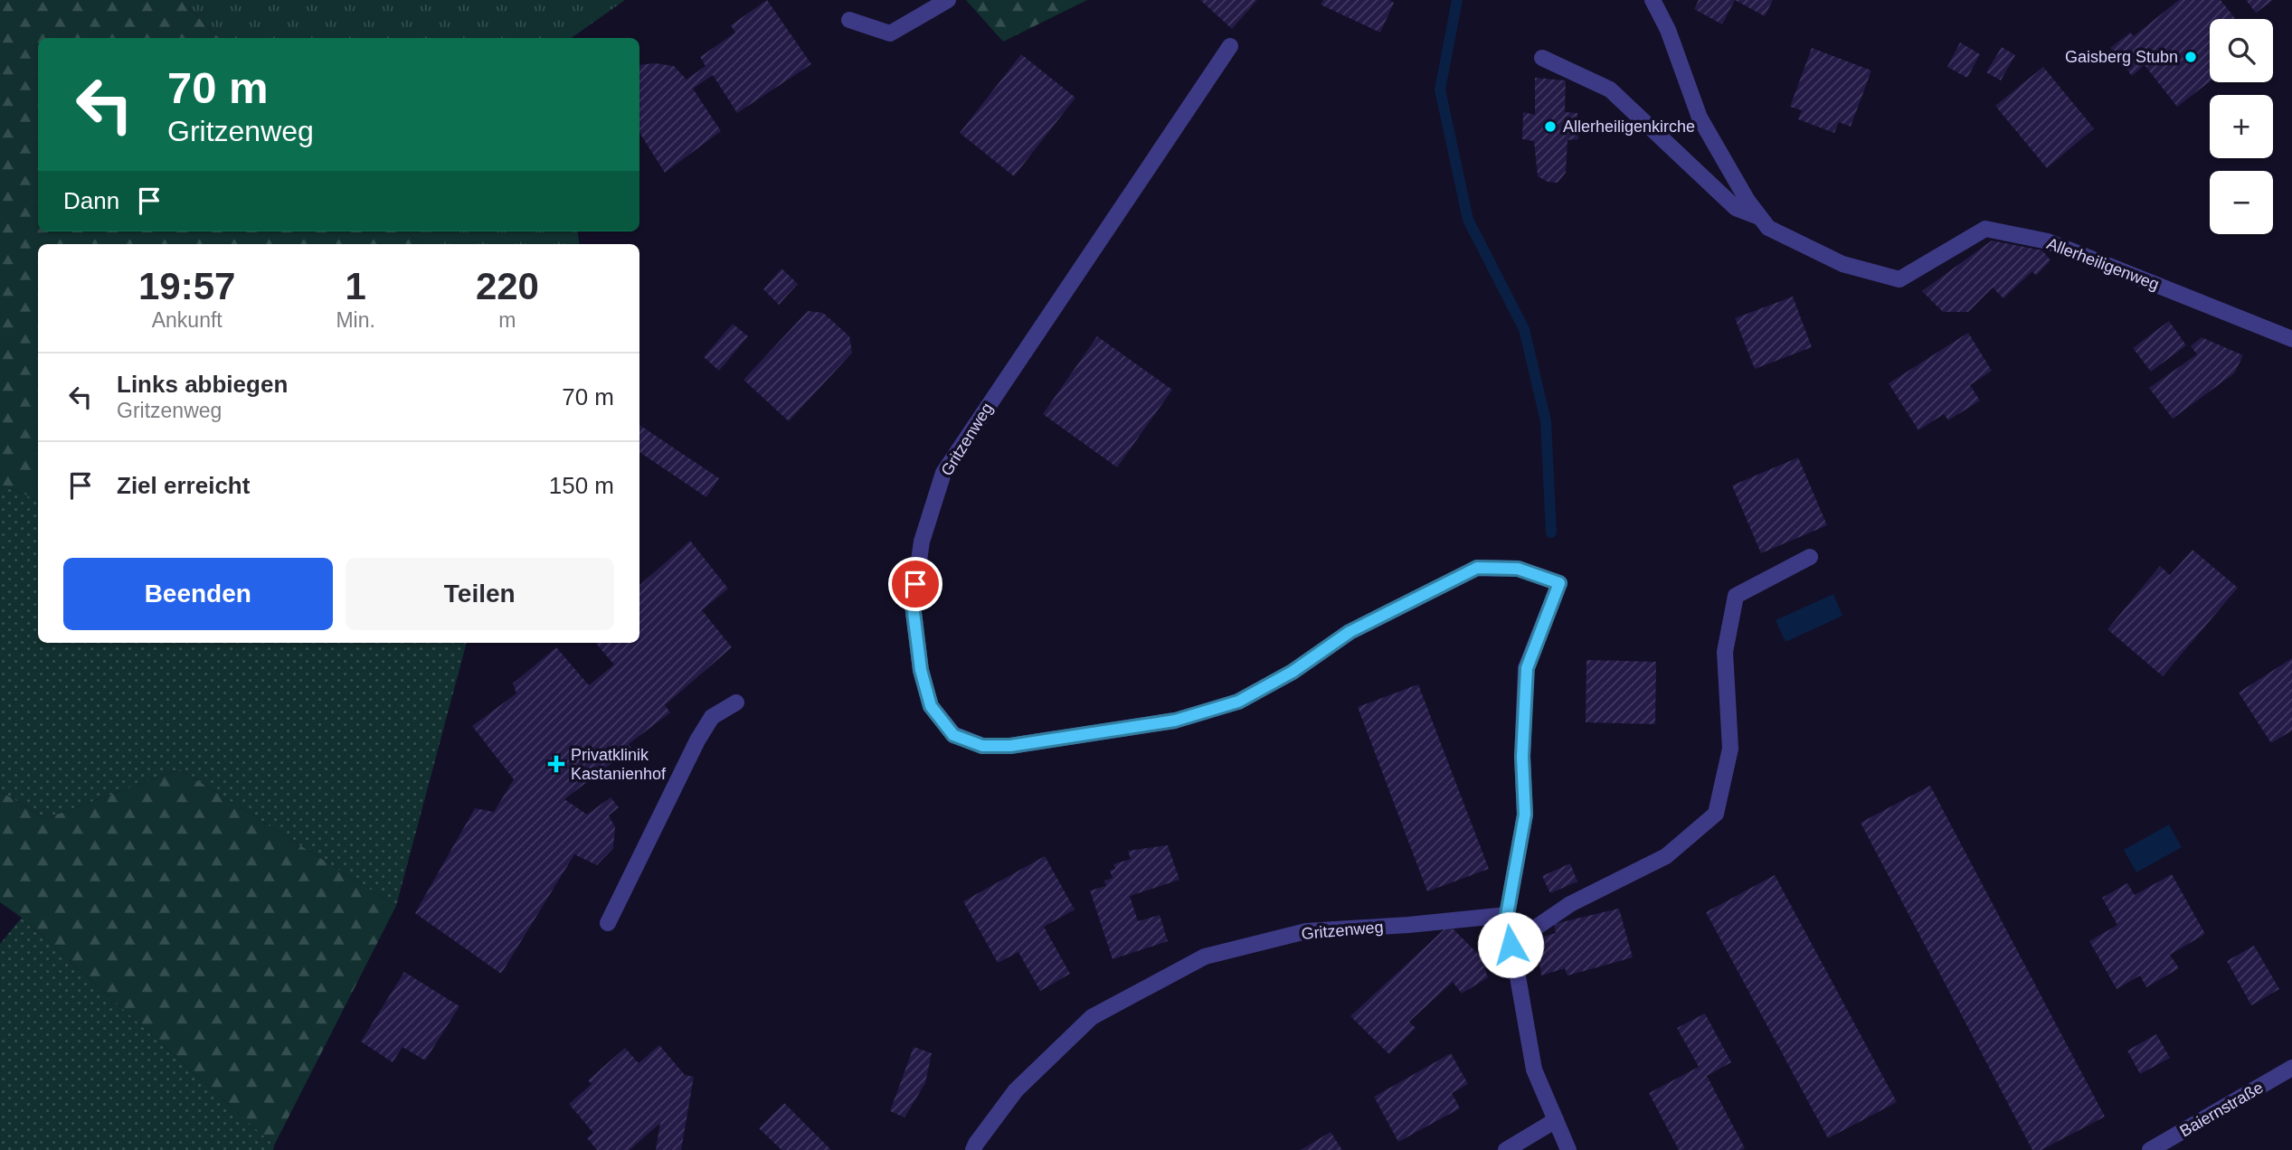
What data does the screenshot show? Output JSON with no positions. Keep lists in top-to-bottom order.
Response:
{
  "streets": {
    "street": ["Allerheiligenweg", "Gritzenweg", "Baiernstraße"]
  },
  "places": {
    "other": ["Gaisberg Stubn", "Allerheiligenkirche"],
    "health": ["Privatklinik Kastanienhof"]
  },
  "page": {
    "map_buttons": ["+", "−"],
    "turn": ["70 m", "Gritzenweg"],
    "then": "Dann",
    "eta": [
      "19:57",
      "Ankunft",
      "1",
      "Min.",
      "220",
      "m"
    ],
    "list": [
      {
        "name": "Links abbiegen",
        "note": "Gritzenweg",
        "value": "70 m"
      },
      {
        "name": "Ziel erreicht",
        "value": "150 m"
      }
    ],
    "buttons": ["Beenden", "Teilen"]
  }
}
